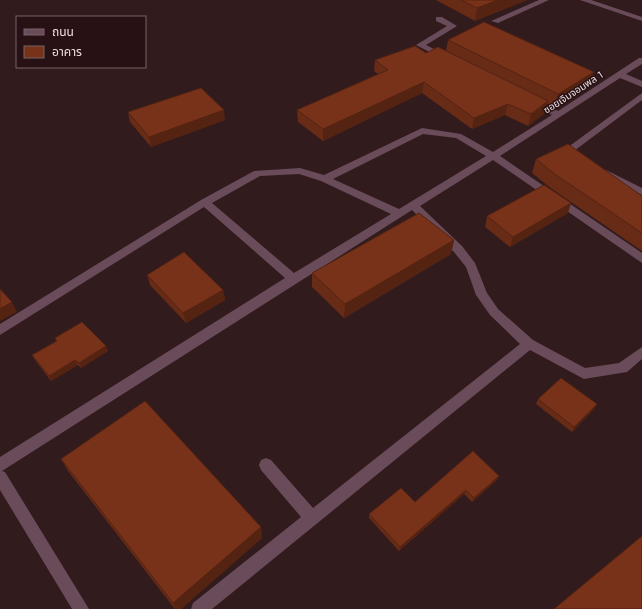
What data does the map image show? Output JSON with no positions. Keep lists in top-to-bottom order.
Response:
{
  "streets": {
    "street": ["ซอยเจิมจอมพล 1"]
  },
  "legend": ["ถนน", "อาคาร"]
}
